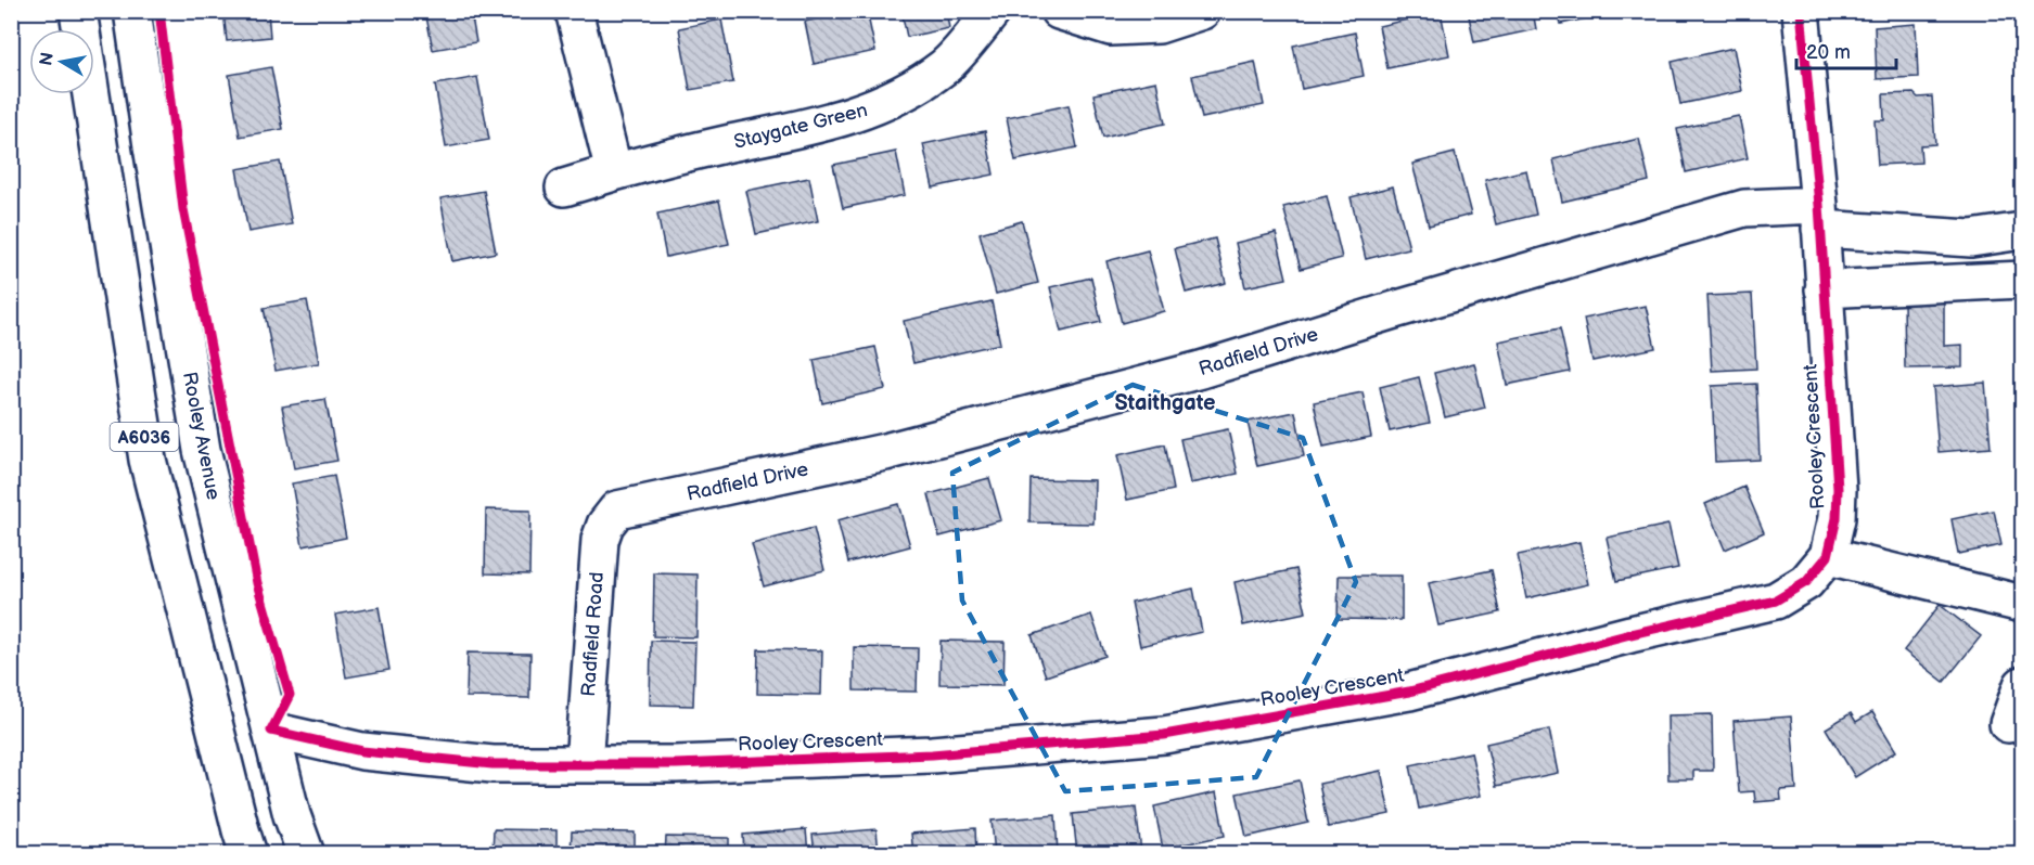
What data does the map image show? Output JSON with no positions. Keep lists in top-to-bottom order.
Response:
{
  "streets": {
    "main road": [
      "Staygate Green",
      "Radfield Drive",
      "Rooley Avenue",
      "A6036",
      "Rooley Crescent",
      "Radfield Road"
    ]
  },
  "crossings": [
    ["Radfield Drive", "Rooley Crescent"],
    ["Radfield Drive", "Radfield Road"],
    ["Rooley Avenue", "Rooley Crescent"],
    ["Rooley Crescent", "Radfield Road"]
  ],
  "districts": ["Staithgate"],
  "scale_bar": "20 m",
  "north": "left"
}
